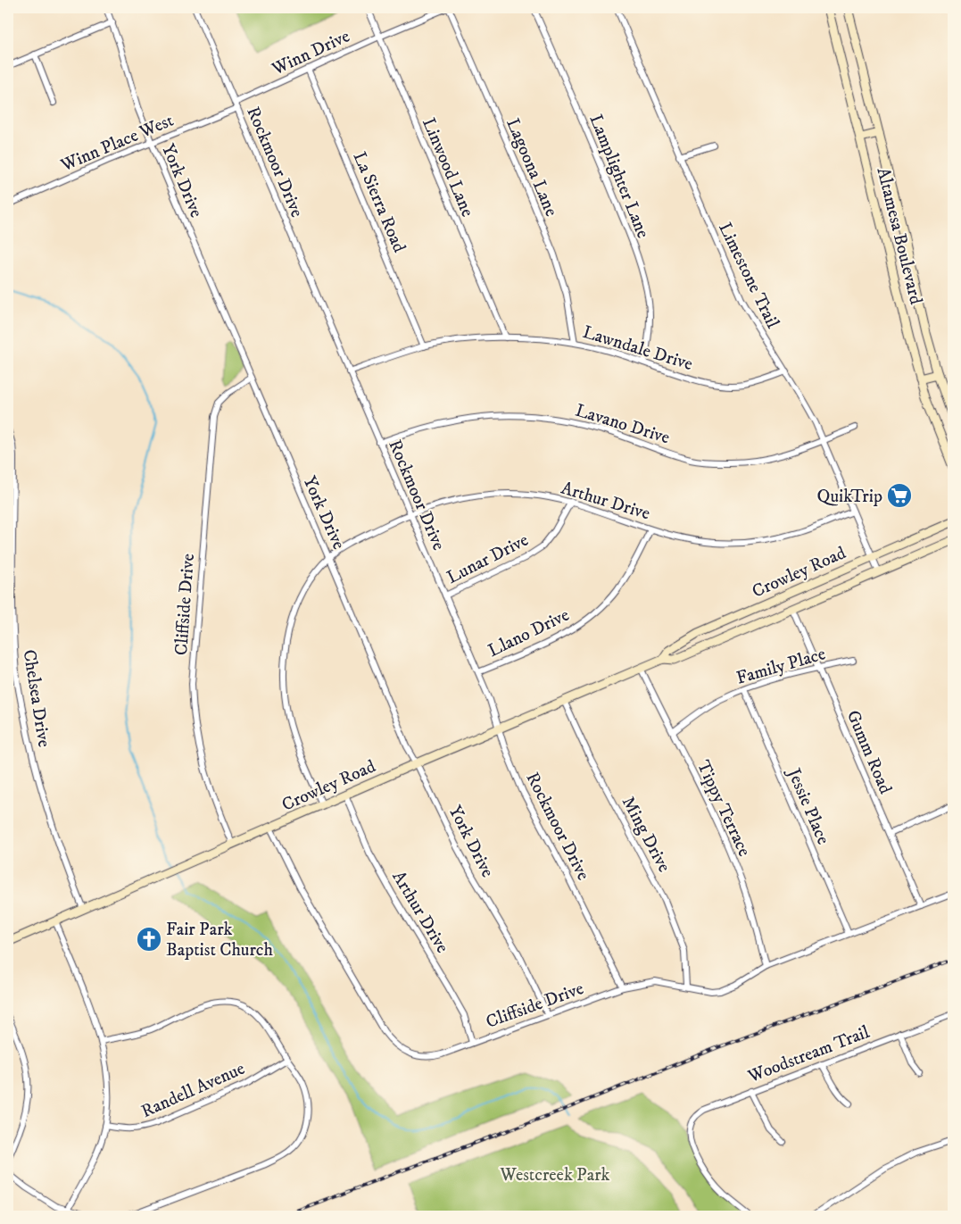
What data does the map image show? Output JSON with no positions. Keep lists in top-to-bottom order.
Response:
{
  "streets": {
    "main road": ["Altamesa Boulevard", "Crowley Road"],
    "street": [
      "Winn Drive",
      "Winn Place West",
      "Rockmoor Drive",
      "Linwood Lane",
      "Lagoona Lane",
      "Lamplighter Lane",
      "York Drive",
      "La Sierra Road",
      "Limestone Trail",
      "Lawndale Drive",
      "Lavano Drive",
      "Arthur Drive",
      "Lunar Drive",
      "Cliffside Drive",
      "Llano Drive",
      "Family Place",
      "Chelsea Drive",
      "Gumm Road",
      "Jessie Place",
      "Tippy Terrace",
      "Ming Drive",
      "Woodstream Trail",
      "Randell Avenue"
    ]
  },
  "crossings": [
    ["Winn Drive", "Winn Place West"],
    ["Winn Drive", "Rockmoor Drive"],
    ["Winn Drive", "Linwood Lane"],
    ["Winn Drive", "Lagoona Lane"],
    ["Winn Drive", "La Sierra Road"],
    ["Winn Place West", "Rockmoor Drive"],
    ["Winn Place West", "York Drive"],
    ["Rockmoor Drive", "Lawndale Drive"],
    ["Rockmoor Drive", "Lavano Drive"],
    ["Rockmoor Drive", "Arthur Drive"],
    ["Rockmoor Drive", "Lunar Drive"],
    ["Rockmoor Drive", "Crowley Road"],
    ["Rockmoor Drive", "Cliffside Drive"],
    ["Rockmoor Drive", "Llano Drive"],
    ["Linwood Lane", "Lawndale Drive"],
    ["Lagoona Lane", "Lawndale Drive"],
    ["Lamplighter Lane", "Lawndale Drive"],
    ["York Drive", "Arthur Drive"],
    ["York Drive", "Crowley Road"],
    ["York Drive", "Cliffside Drive"],
    ["La Sierra Road", "Lawndale Drive"],
    ["Limestone Trail", "Lawndale Drive"],
    ["Limestone Trail", "Lavano Drive"],
    ["Limestone Trail", "Arthur Drive"],
    ["Limestone Trail", "Crowley Road"],
    ["Arthur Drive", "Lunar Drive"],
    ["Arthur Drive", "Crowley Road"],
    ["Arthur Drive", "Cliffside Drive"],
    ["Arthur Drive", "Llano Drive"],
    ["Crowley Road", "Cliffside Drive"],
    ["Crowley Road", "Chelsea Drive"],
    ["Crowley Road", "Gumm Road"],
    ["Crowley Road", "Tippy Terrace"],
    ["Crowley Road", "Ming Drive"],
    ["Cliffside Drive", "Gumm Road"],
    ["Cliffside Drive", "Jessie Place"],
    ["Cliffside Drive", "Tippy Terrace"],
    ["Cliffside Drive", "Ming Drive"],
    ["Family Place", "Gumm Road"],
    ["Family Place", "Jessie Place"],
    ["Family Place", "Tippy Terrace"]
  ],
  "parks": ["Westcreek Park"],
  "places": {
    "supermarket": ["QuikTrip"],
    "church": ["Fair Park Baptist Church"]
  }
}
